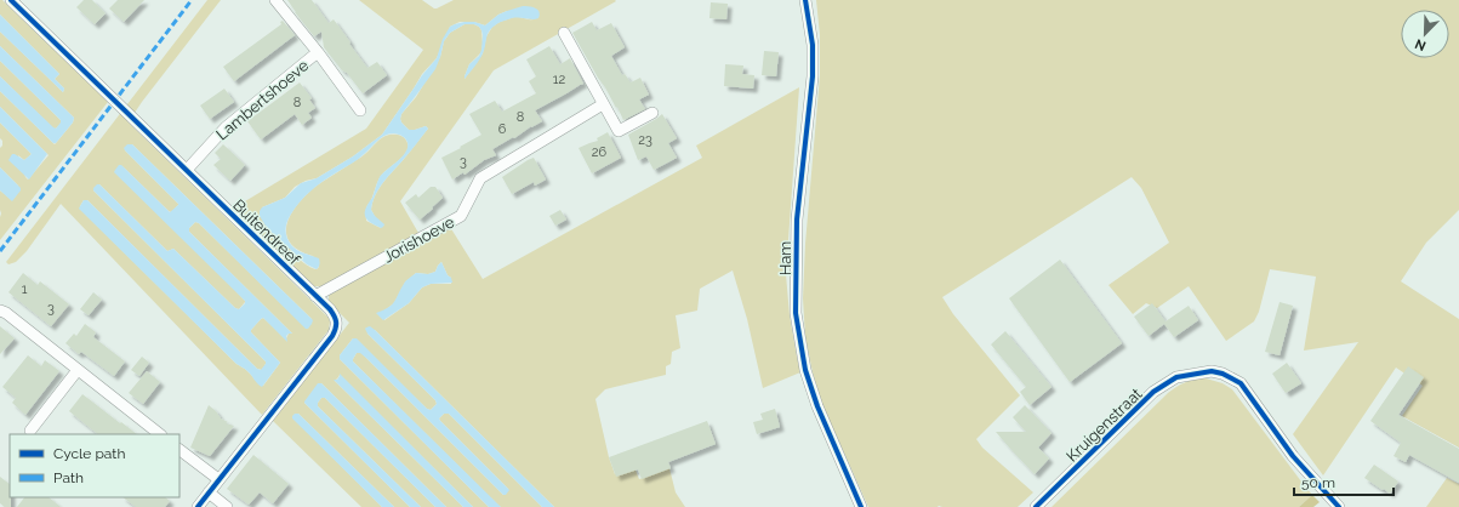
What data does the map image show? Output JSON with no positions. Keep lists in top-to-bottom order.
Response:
{
  "streets": {
    "street": [
      "Lambertshoeve",
      "Buitendreef",
      "Jorishoeve",
      "Ham",
      "Kruigenstraat"
    ]
  },
  "crossings": [
    ["Lambertshoeve", "Buitendreef"],
    ["Buitendreef", "Jorishoeve"]
  ],
  "house_numbers": [
    "12",
    "8",
    "8",
    "6",
    "23",
    "26",
    "3",
    "1",
    "3"
  ],
  "legend": ["Cycle path", "Path"],
  "scale_bar": "50 m",
  "north": "bottom left"
}
